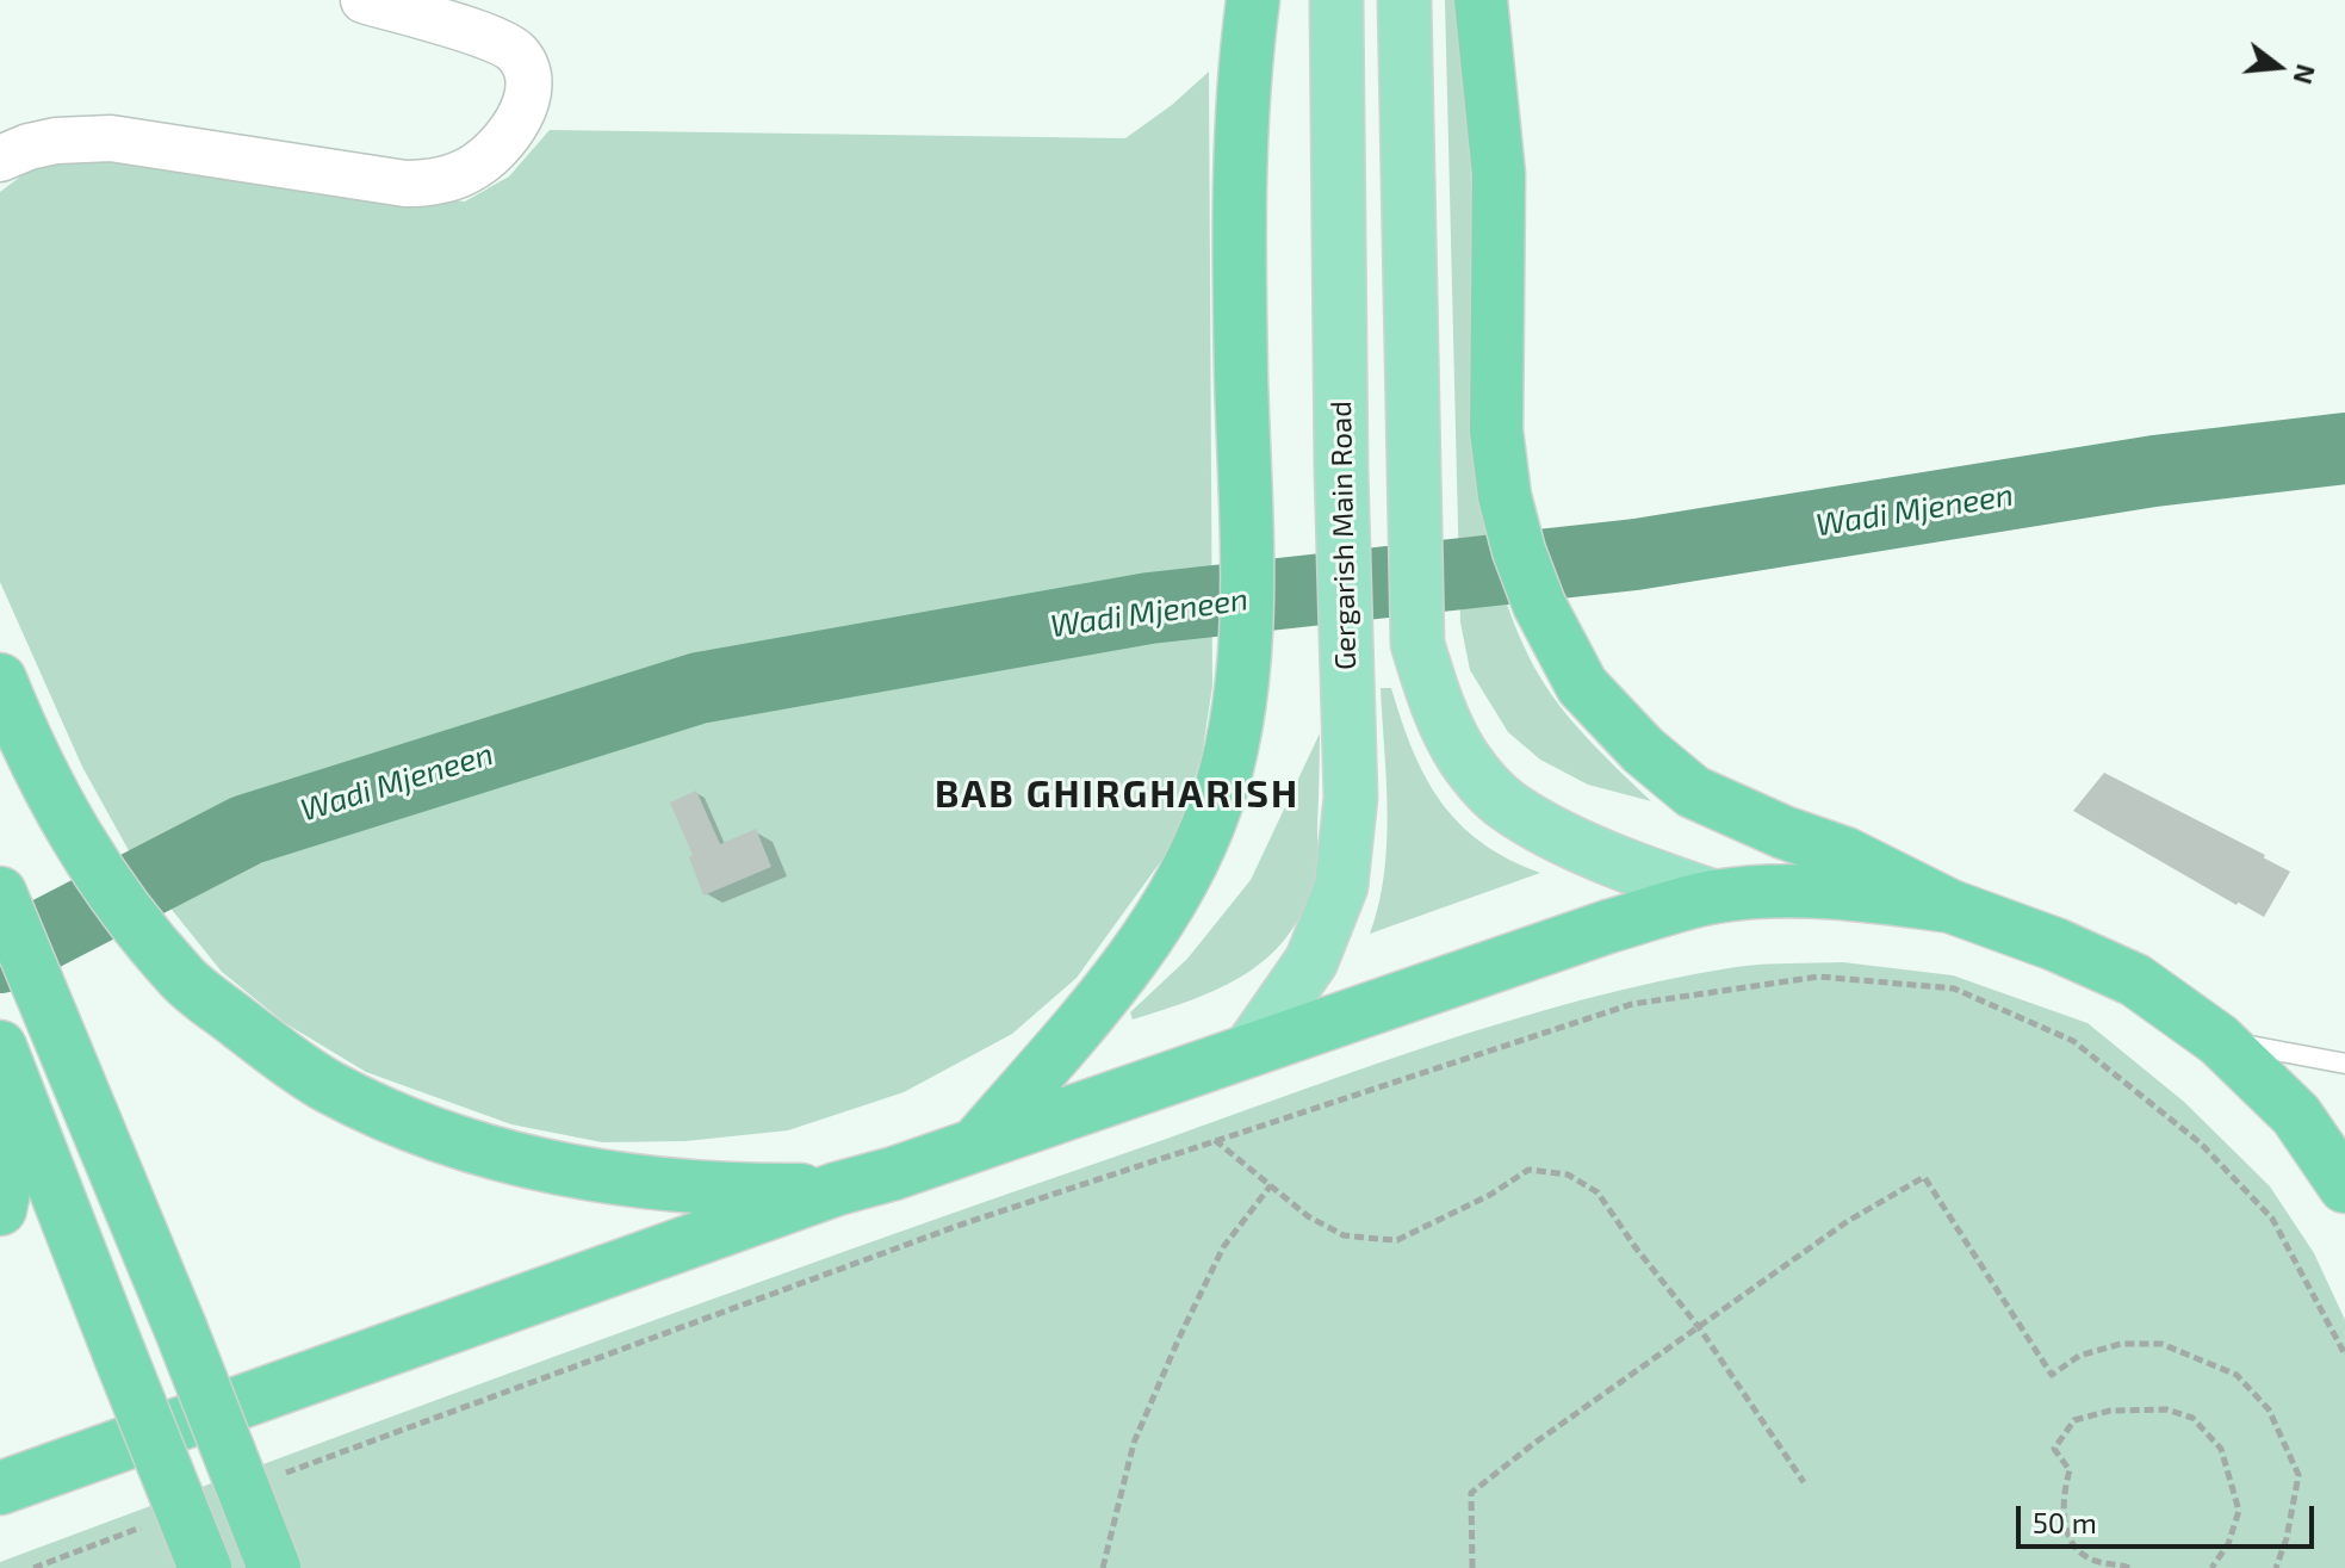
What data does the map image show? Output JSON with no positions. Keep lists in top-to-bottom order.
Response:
{
  "streets": {
    "main road": ["Gergarish Main Road"]
  },
  "districts": ["BAB GHIRGHARISH"],
  "water": ["Wadi Mjeneen"],
  "scale_bar": "50 m",
  "north": "right"
}
